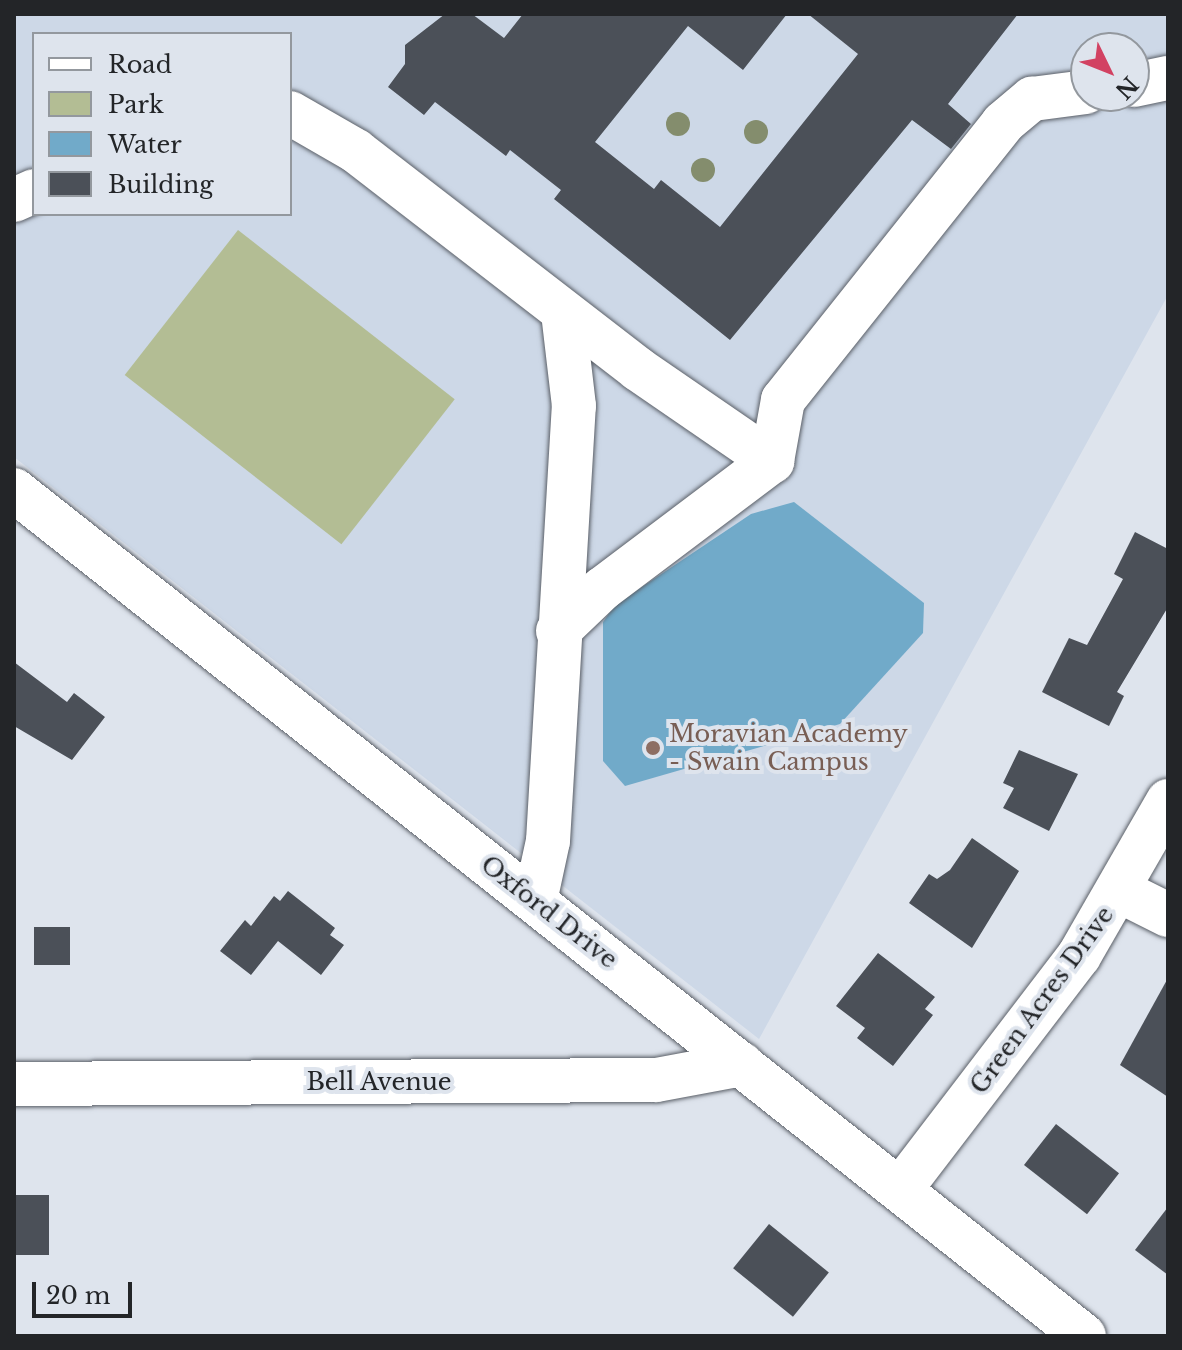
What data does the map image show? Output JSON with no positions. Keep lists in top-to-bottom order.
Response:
{
  "streets": {
    "main road": ["Oxford Drive", "Green Acres Drive", "Bell Avenue"]
  },
  "crossings": [
    ["Oxford Drive", "Green Acres Drive"],
    ["Oxford Drive", "Bell Avenue"]
  ],
  "places": ["Moravian Academy - Swain Campus"],
  "legend": [
    "Road",
    "Park",
    "Water",
    "Building"
  ],
  "scale_bar": "20 m",
  "north": "bottom right"
}
